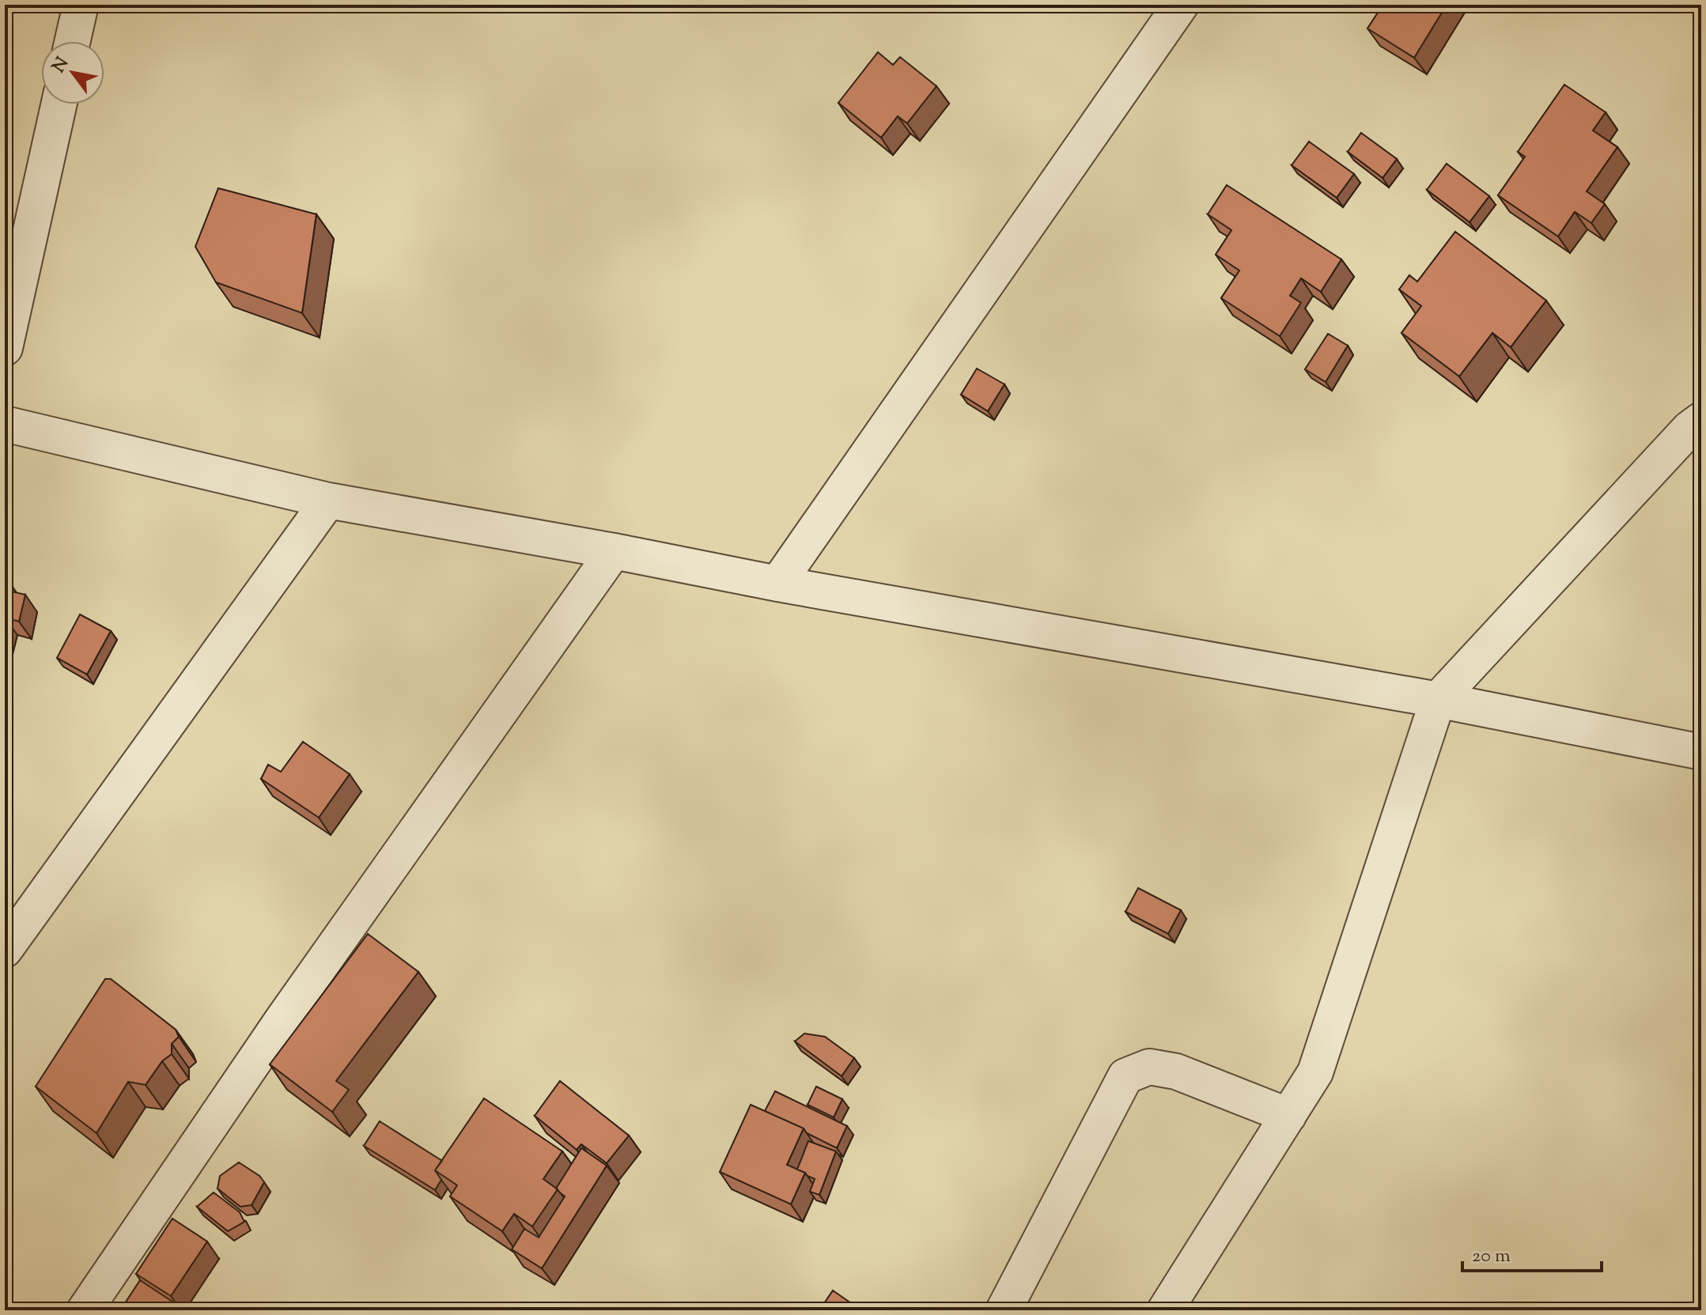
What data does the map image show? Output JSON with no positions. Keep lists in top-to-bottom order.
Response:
{
  "scale_bar": "20 m",
  "north": "top left"
}
